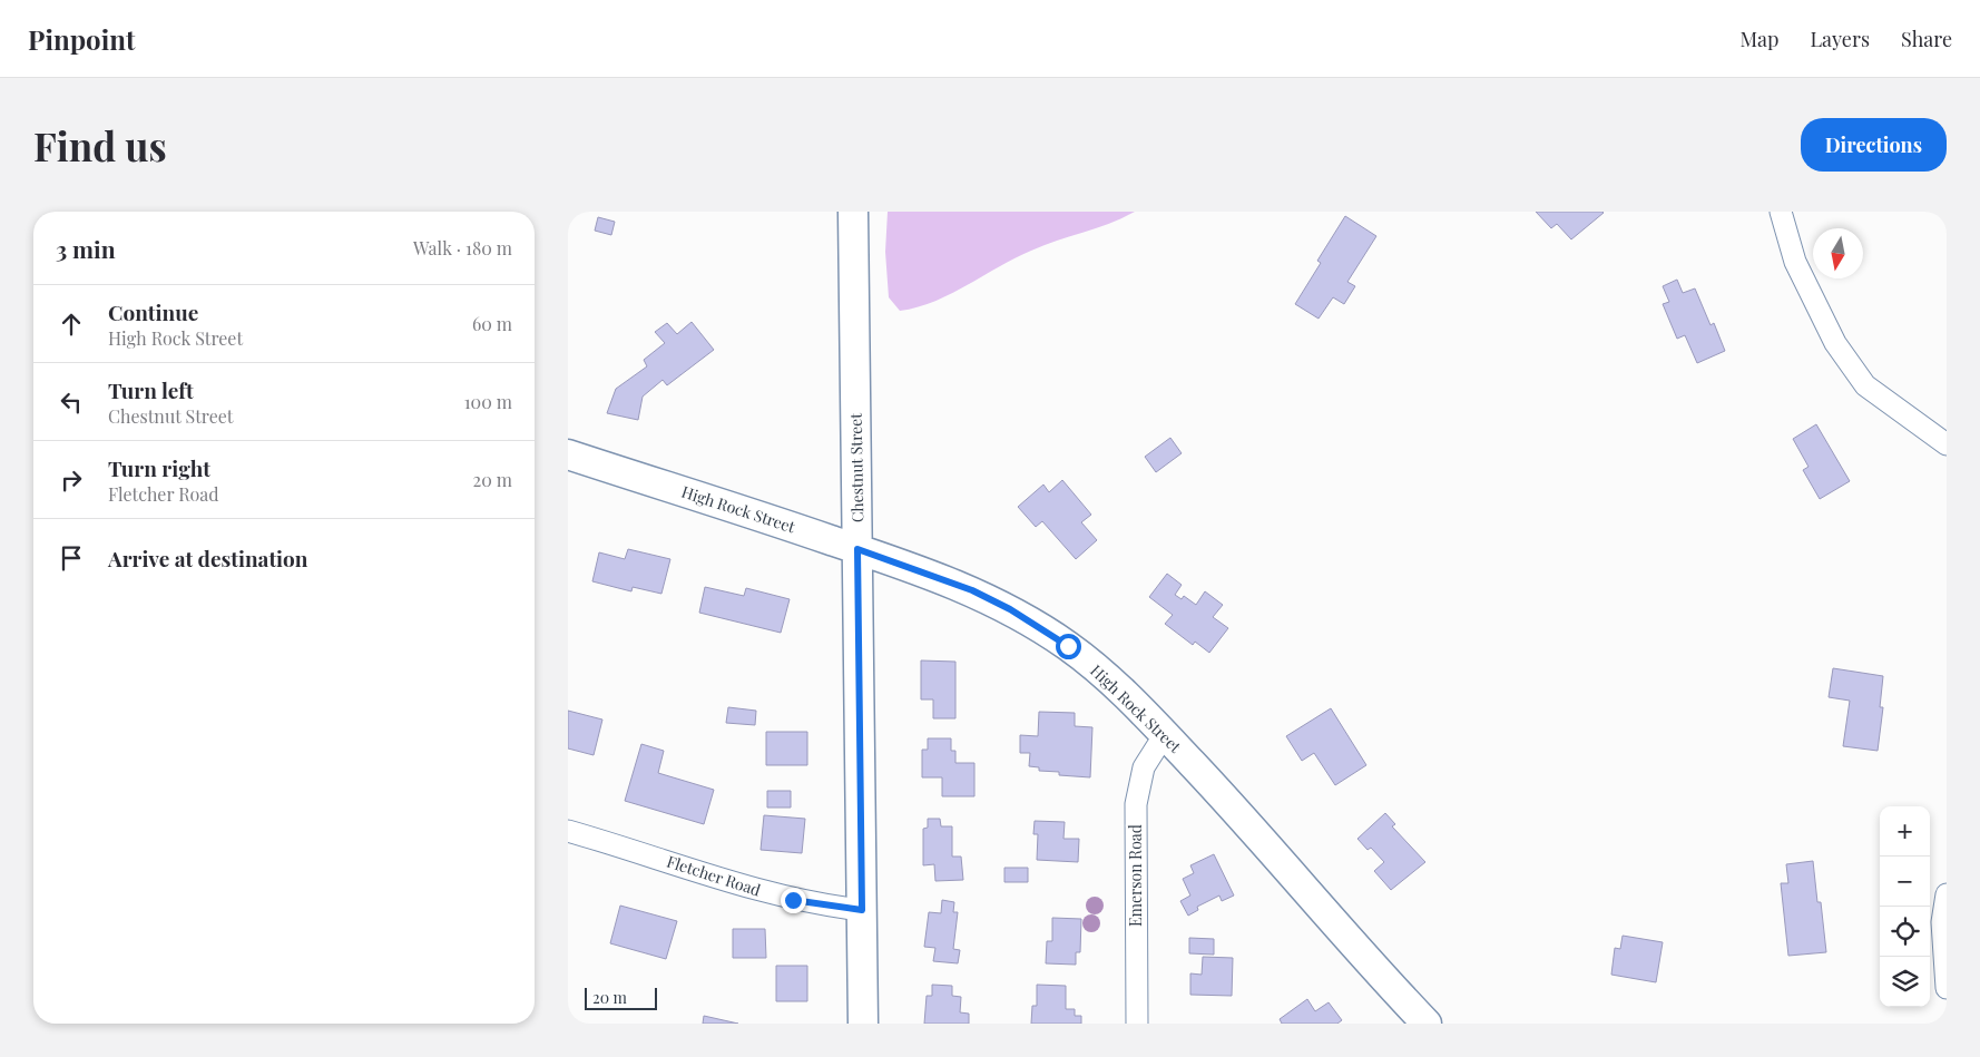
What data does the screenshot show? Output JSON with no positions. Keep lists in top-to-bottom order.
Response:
{
  "streets": {
    "street": [
      "Chestnut Street",
      "High Rock Street",
      "Fletcher Road",
      "Emerson Road"
    ]
  },
  "crossings": [
    ["Chestnut Street", "High Rock Street"],
    ["Chestnut Street", "Fletcher Road"],
    ["High Rock Street", "Emerson Road"]
  ],
  "scale_bar": "20 m",
  "north": "bottom",
  "page": {
    "header": "Pinpoint",
    "nav": ["Map", "Layers", "Share"],
    "buttons": "Directions",
    "title": "Find us",
    "heading": ["3 min", "Walk · 180 m"],
    "list": [
      ["Continue", "High Rock Street", "60 m"],
      ["Turn left", "Chestnut Street", "100 m"],
      ["Turn right", "Fletcher Road", "20 m"],
      "Arrive at destination"
    ],
    "map_buttons": ["+", "−"],
    "scale": "20 m"
  }
}
